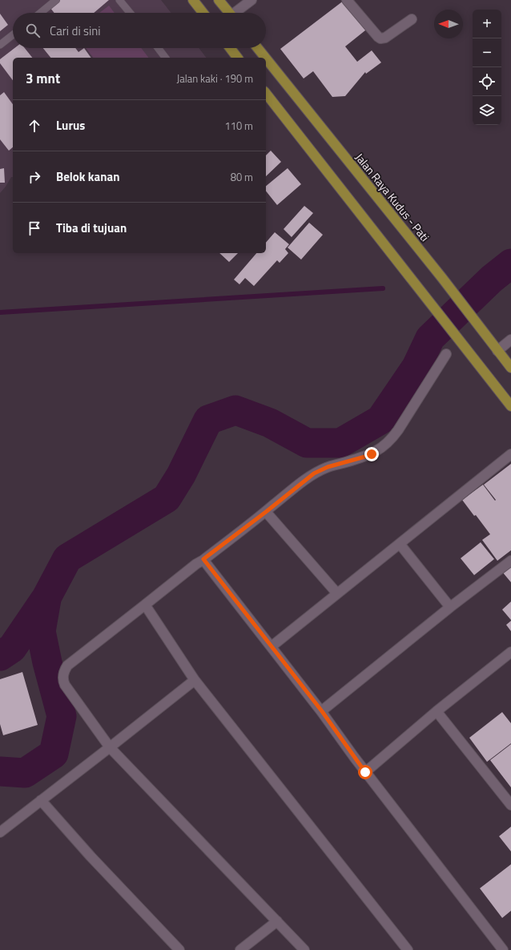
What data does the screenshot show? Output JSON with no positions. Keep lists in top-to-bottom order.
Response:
{
  "streets": {
    "main road": ["Jalan Raya Kudus - Pati"]
  },
  "north": "left",
  "page": {
    "map_buttons": ["+", "−"],
    "search": "Cari di sini",
    "heading": ["3 mnt", "Jalan kaki · 190 m"],
    "list": [
      ["Lurus", "110 m"],
      ["Belok kanan", "80 m"],
      "Tiba di tujuan"
    ]
  }
}
